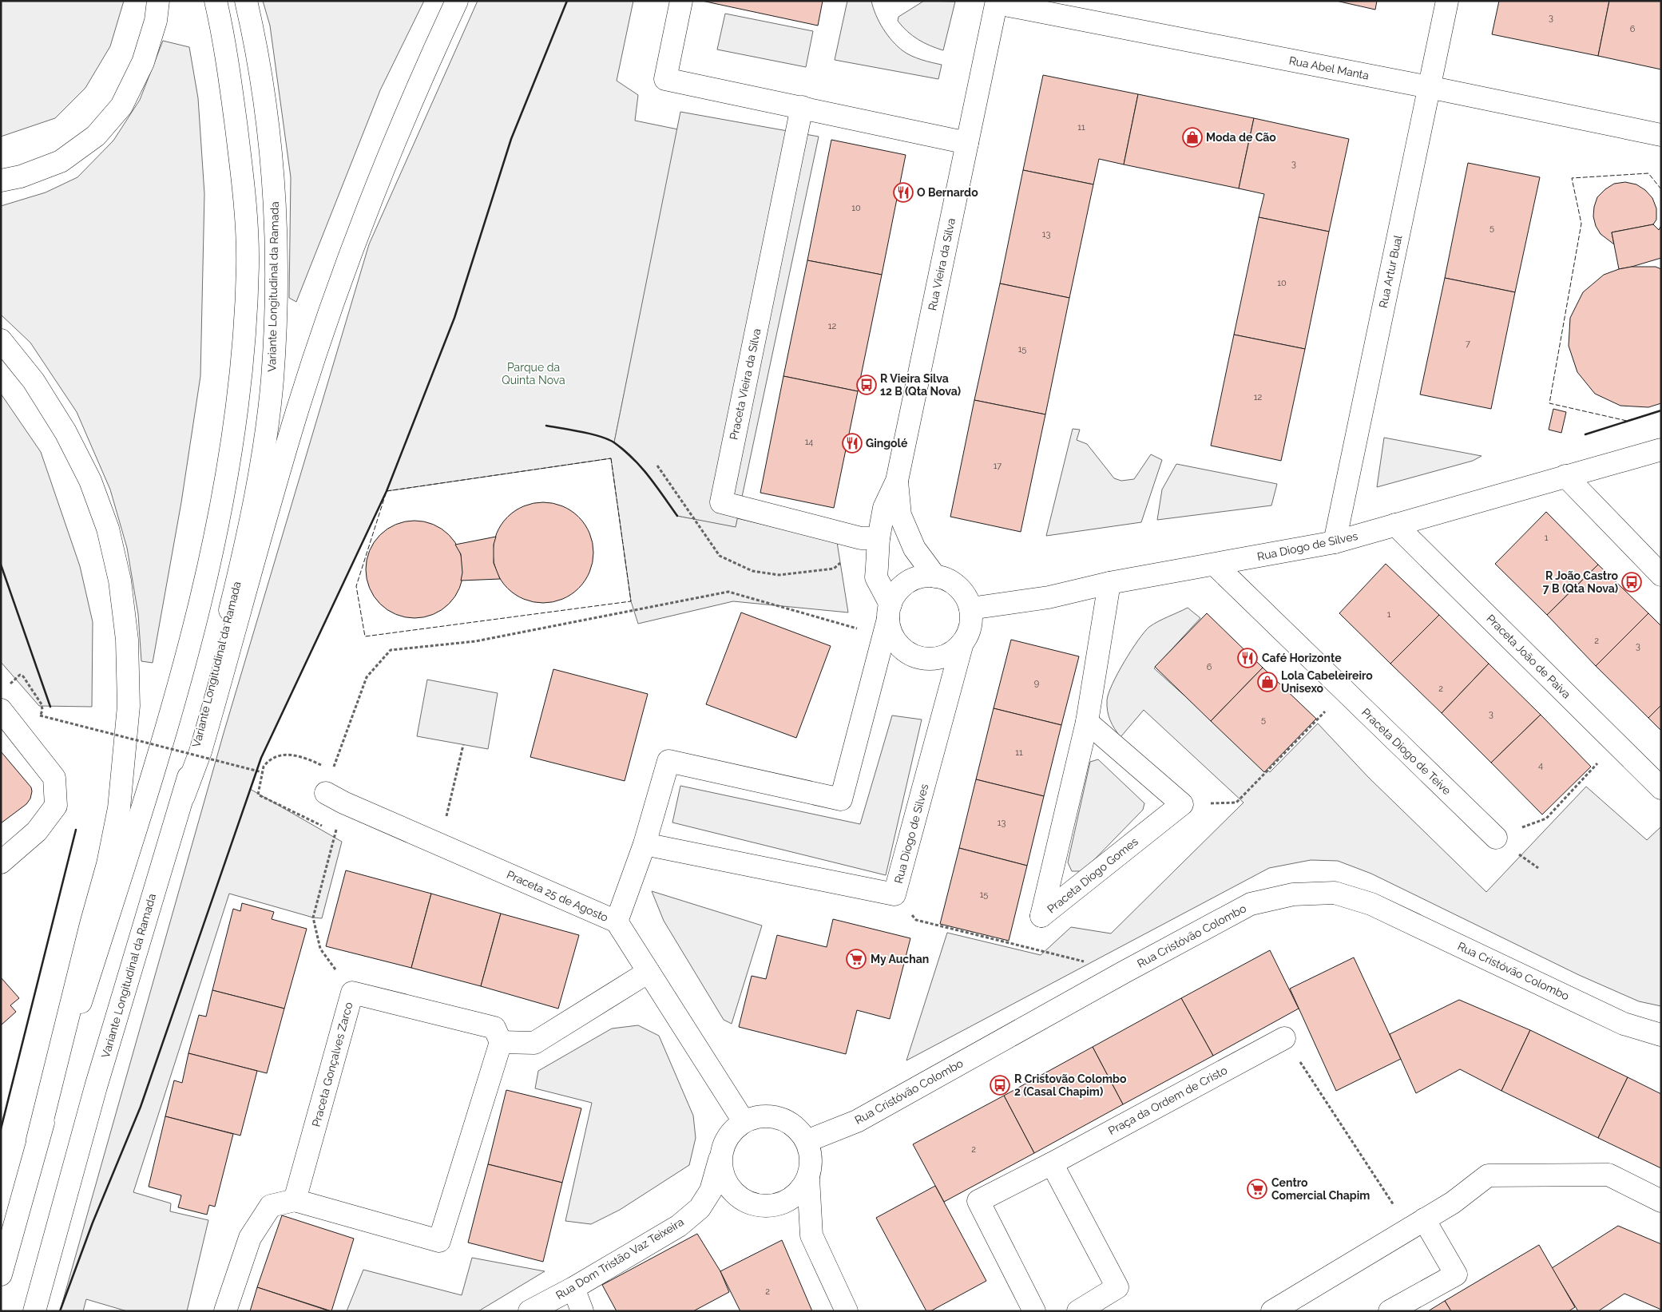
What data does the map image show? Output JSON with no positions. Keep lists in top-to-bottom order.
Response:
{
  "streets": {
    "main road": [
      "Rua Abel Manta",
      "Rua Vieira da Silva",
      "Rua Artur Bual",
      "Variante Longitudinal da Ramada",
      "Praceta Vieira da Silva",
      "Rua Diogo de Silves",
      "Praceta João de Paiva",
      "Praceta Diogo de Teive",
      "Praceta Diogo Gomes",
      "Praceta 25 de Agosto",
      "Rua Cristóvão Colombo",
      "Praceta Gonçalves Zarco",
      "Praça da Ordem de Cristo",
      "Rua Dom Tristão Vaz Teixeira"
    ]
  },
  "crossings": [
    ["Rua Abel Manta", "Rua Vieira da Silva"],
    ["Rua Abel Manta", "Rua Artur Bual"],
    ["Rua Vieira da Silva", "Praceta Vieira da Silva"],
    ["Rua Vieira da Silva", "Rua Diogo de Silves"],
    ["Rua Artur Bual", "Rua Diogo de Silves"],
    ["Rua Diogo de Silves", "Praceta João de Paiva"],
    ["Rua Diogo de Silves", "Praceta Diogo de Teive"],
    ["Rua Diogo de Silves", "Praceta Diogo Gomes"],
    ["Praceta 25 de Agosto", "Rua Cristóvão Colombo"],
    ["Praceta 25 de Agosto", "Rua Dom Tristão Vaz Teixeira"],
    ["Rua Cristóvão Colombo", "Rua Dom Tristão Vaz Teixeira"]
  ],
  "parks": ["Parque da Quinta Nova"],
  "places": {
    "shop": ["Moda de Cão", "Lola Cabeleireiro Unisexo"],
    "restaurant": ["O Bernardo", "Gingolé", "Café Horizonte"],
    "bus stop": ["R Vieira Silva 12 B (Qta Nova)", "R João Castro 7 B (Qta Nova)", "R Cristovão Colombo 2 (Casal Chapim)"],
    "supermarket": ["My Auchan", "Centro Comercial Chapim"]
  },
  "house_numbers": [
    "3",
    "6",
    "11",
    "3",
    "10",
    "5",
    "13",
    "10",
    "12",
    "7",
    "15",
    "12",
    "14",
    "17",
    "1",
    "1",
    "2",
    "3",
    "6",
    "9",
    "2",
    "3",
    "5",
    "11",
    "4",
    "13",
    "15",
    "2",
    "2"
  ]
}
